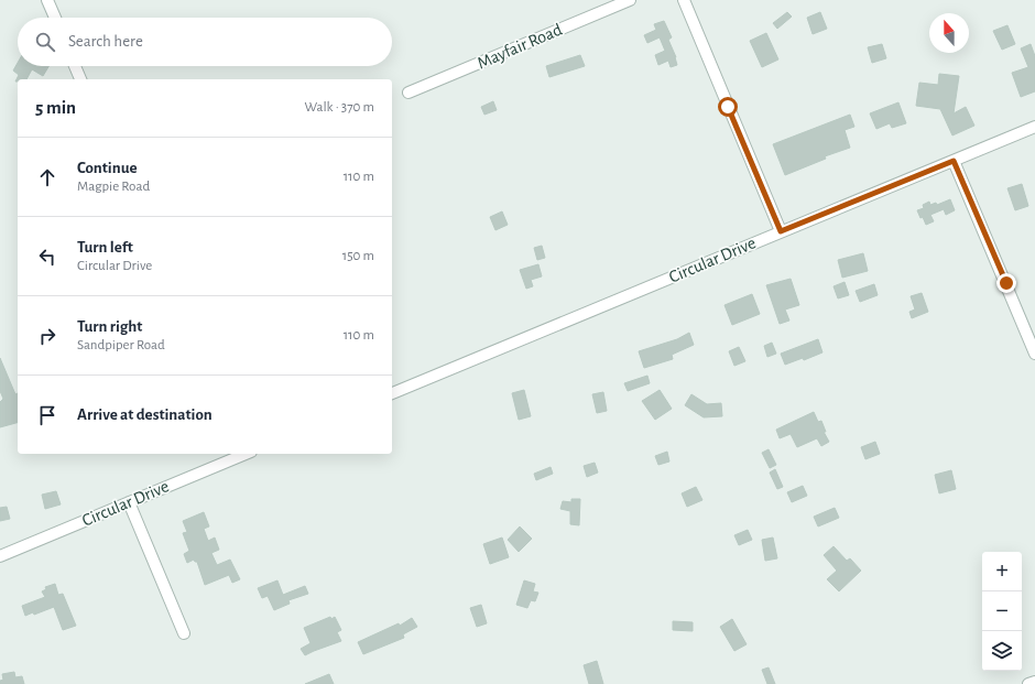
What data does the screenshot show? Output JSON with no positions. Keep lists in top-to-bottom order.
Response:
{
  "streets": {
    "street": ["Mayfair Road", "Circular Drive"]
  },
  "north": "top",
  "page": {
    "search": "Search here",
    "heading": ["5 min", "Walk · 370 m"],
    "list": [
      ["Continue", "Magpie Road", "110 m"],
      ["Turn left", "Circular Drive", "150 m"],
      ["Turn right", "Sandpiper Road", "110 m"],
      "Arrive at destination"
    ],
    "map_buttons": ["+", "−"]
  }
}
